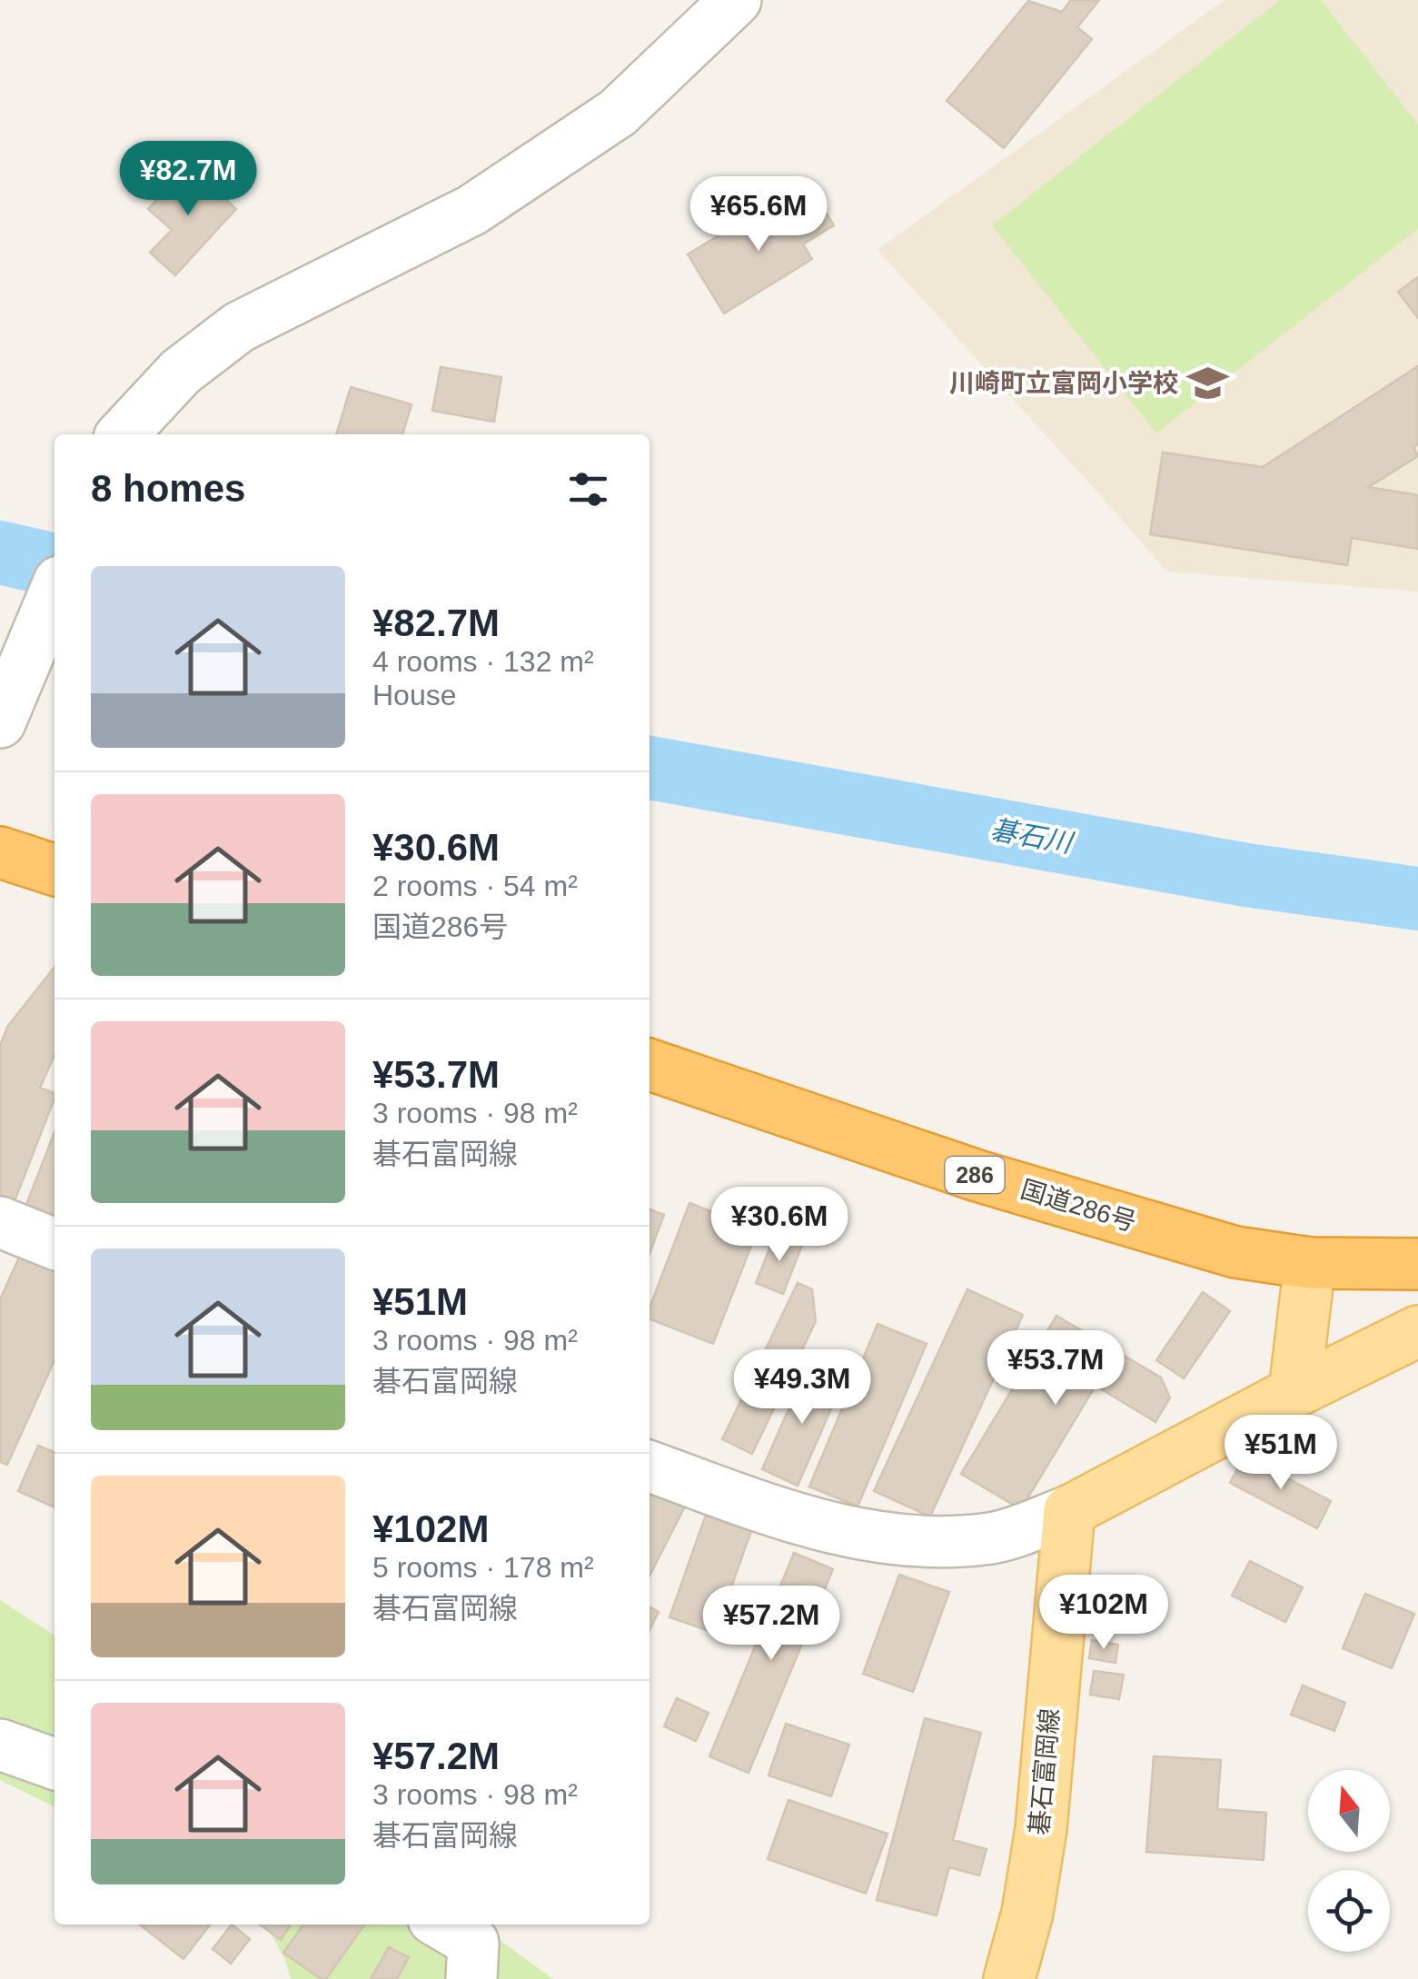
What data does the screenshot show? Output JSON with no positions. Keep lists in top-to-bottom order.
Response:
{
  "streets": {
    "highway": ["286", "国道286号"],
    "main road": ["碁石富岡線"]
  },
  "water": ["碁石川"],
  "places": {
    "school or university": ["川崎町立富岡小学校"]
  },
  "north": "top",
  "page": {
    "price": [
      "¥82.7M",
      "¥65.6M",
      "¥30.6M",
      "¥53.7M",
      "¥49.3M",
      "¥51M",
      "¥102M",
      "¥57.2M"
    ],
    "heading": "8 homes",
    "list": [
      {
        "name": "¥82.7M",
        "note": "4 rooms · 132 m² · House"
      },
      {
        "name": "¥30.6M",
        "note": "2 rooms · 54 m² · 国道286号"
      },
      {
        "name": "¥53.7M",
        "note": "3 rooms · 98 m² · 碁石富岡線"
      },
      {
        "name": "¥51M",
        "note": "3 rooms · 98 m² · 碁石富岡線"
      },
      {
        "name": "¥102M",
        "note": "5 rooms · 178 m² · 碁石富岡線"
      },
      {
        "name": "¥57.2M",
        "note": "3 rooms · 98 m² · 碁石富岡線"
      }
    ]
  }
}
